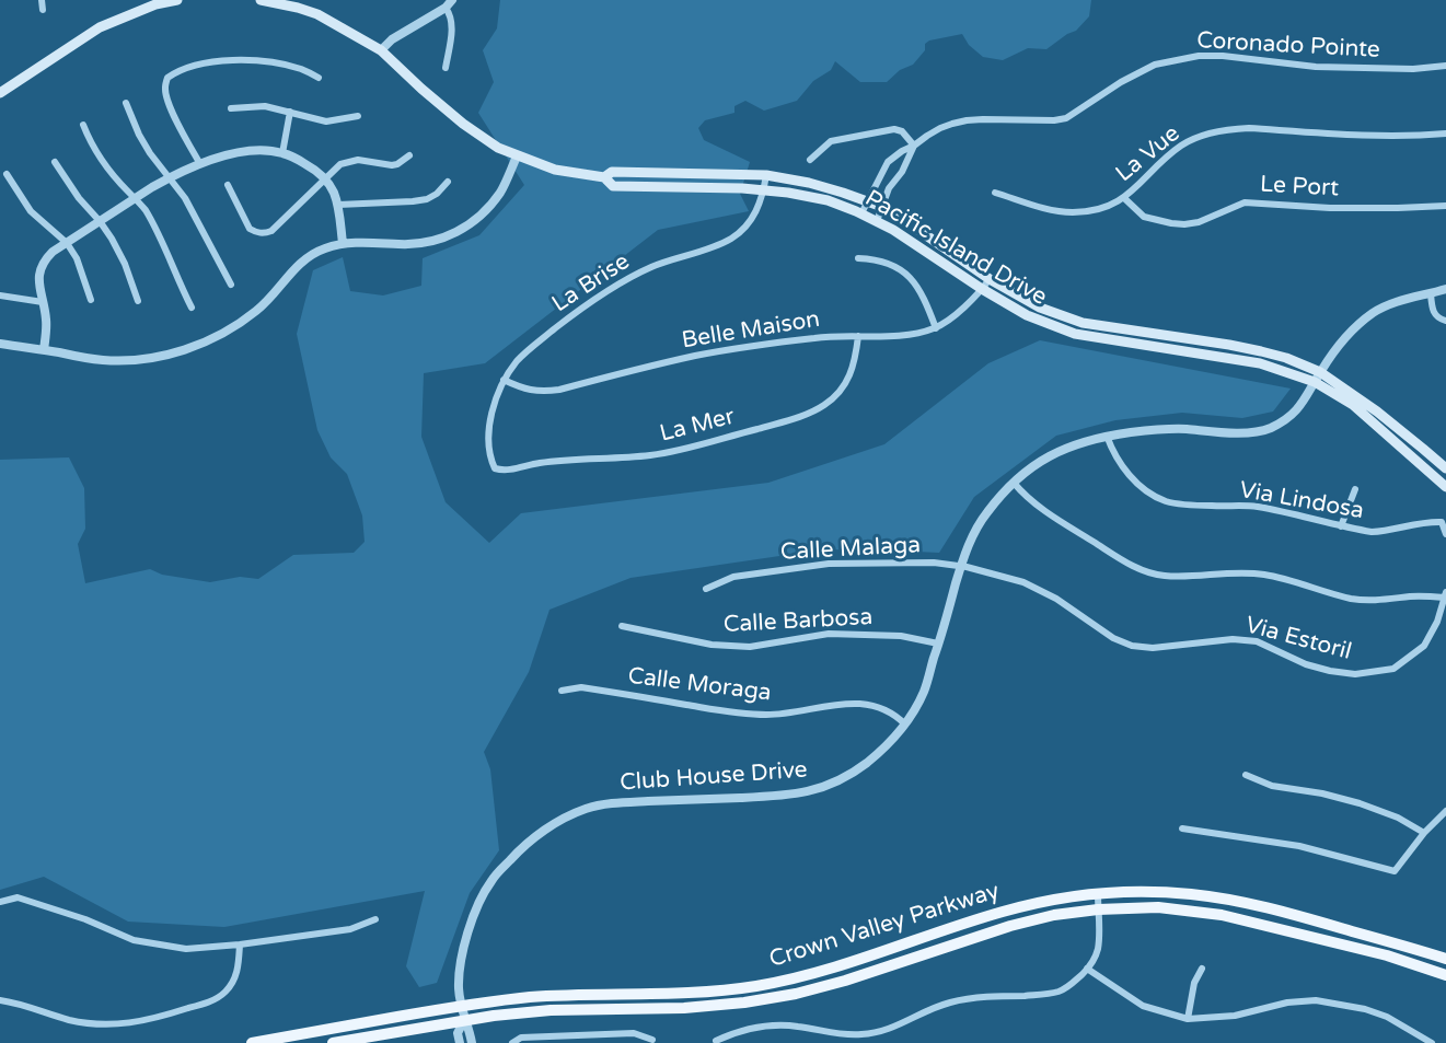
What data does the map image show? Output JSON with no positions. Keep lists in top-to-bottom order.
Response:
{
  "streets": {
    "main road": ["Pacific Island Drive", "Crown Valley Parkway"],
    "street": [
      "Coronado Pointe",
      "La Vue",
      "Le Port",
      "La Brise",
      "Belle Maison",
      "La Mer",
      "Via Lindosa",
      "Calle Malaga",
      "Calle Barbosa",
      "Via Estoril",
      "Calle Moraga",
      "Club House Drive"
    ]
  },
  "crossings": [
    ["Coronado Pointe", "Pacific Island Drive"],
    ["La Vue", "Le Port"],
    ["Pacific Island Drive", "La Brise"],
    ["Pacific Island Drive", "Belle Maison"],
    ["Pacific Island Drive", "Club House Drive"],
    ["La Brise", "Belle Maison"],
    ["La Brise", "La Mer"],
    ["Belle Maison", "La Mer"],
    ["Via Lindosa", "Club House Drive"],
    ["Calle Malaga", "Via Estoril"],
    ["Calle Malaga", "Club House Drive"],
    ["Calle Barbosa", "Club House Drive"],
    ["Via Estoril", "Club House Drive"],
    ["Calle Moraga", "Club House Drive"],
    ["Club House Drive", "Crown Valley Parkway"]
  ]
}
